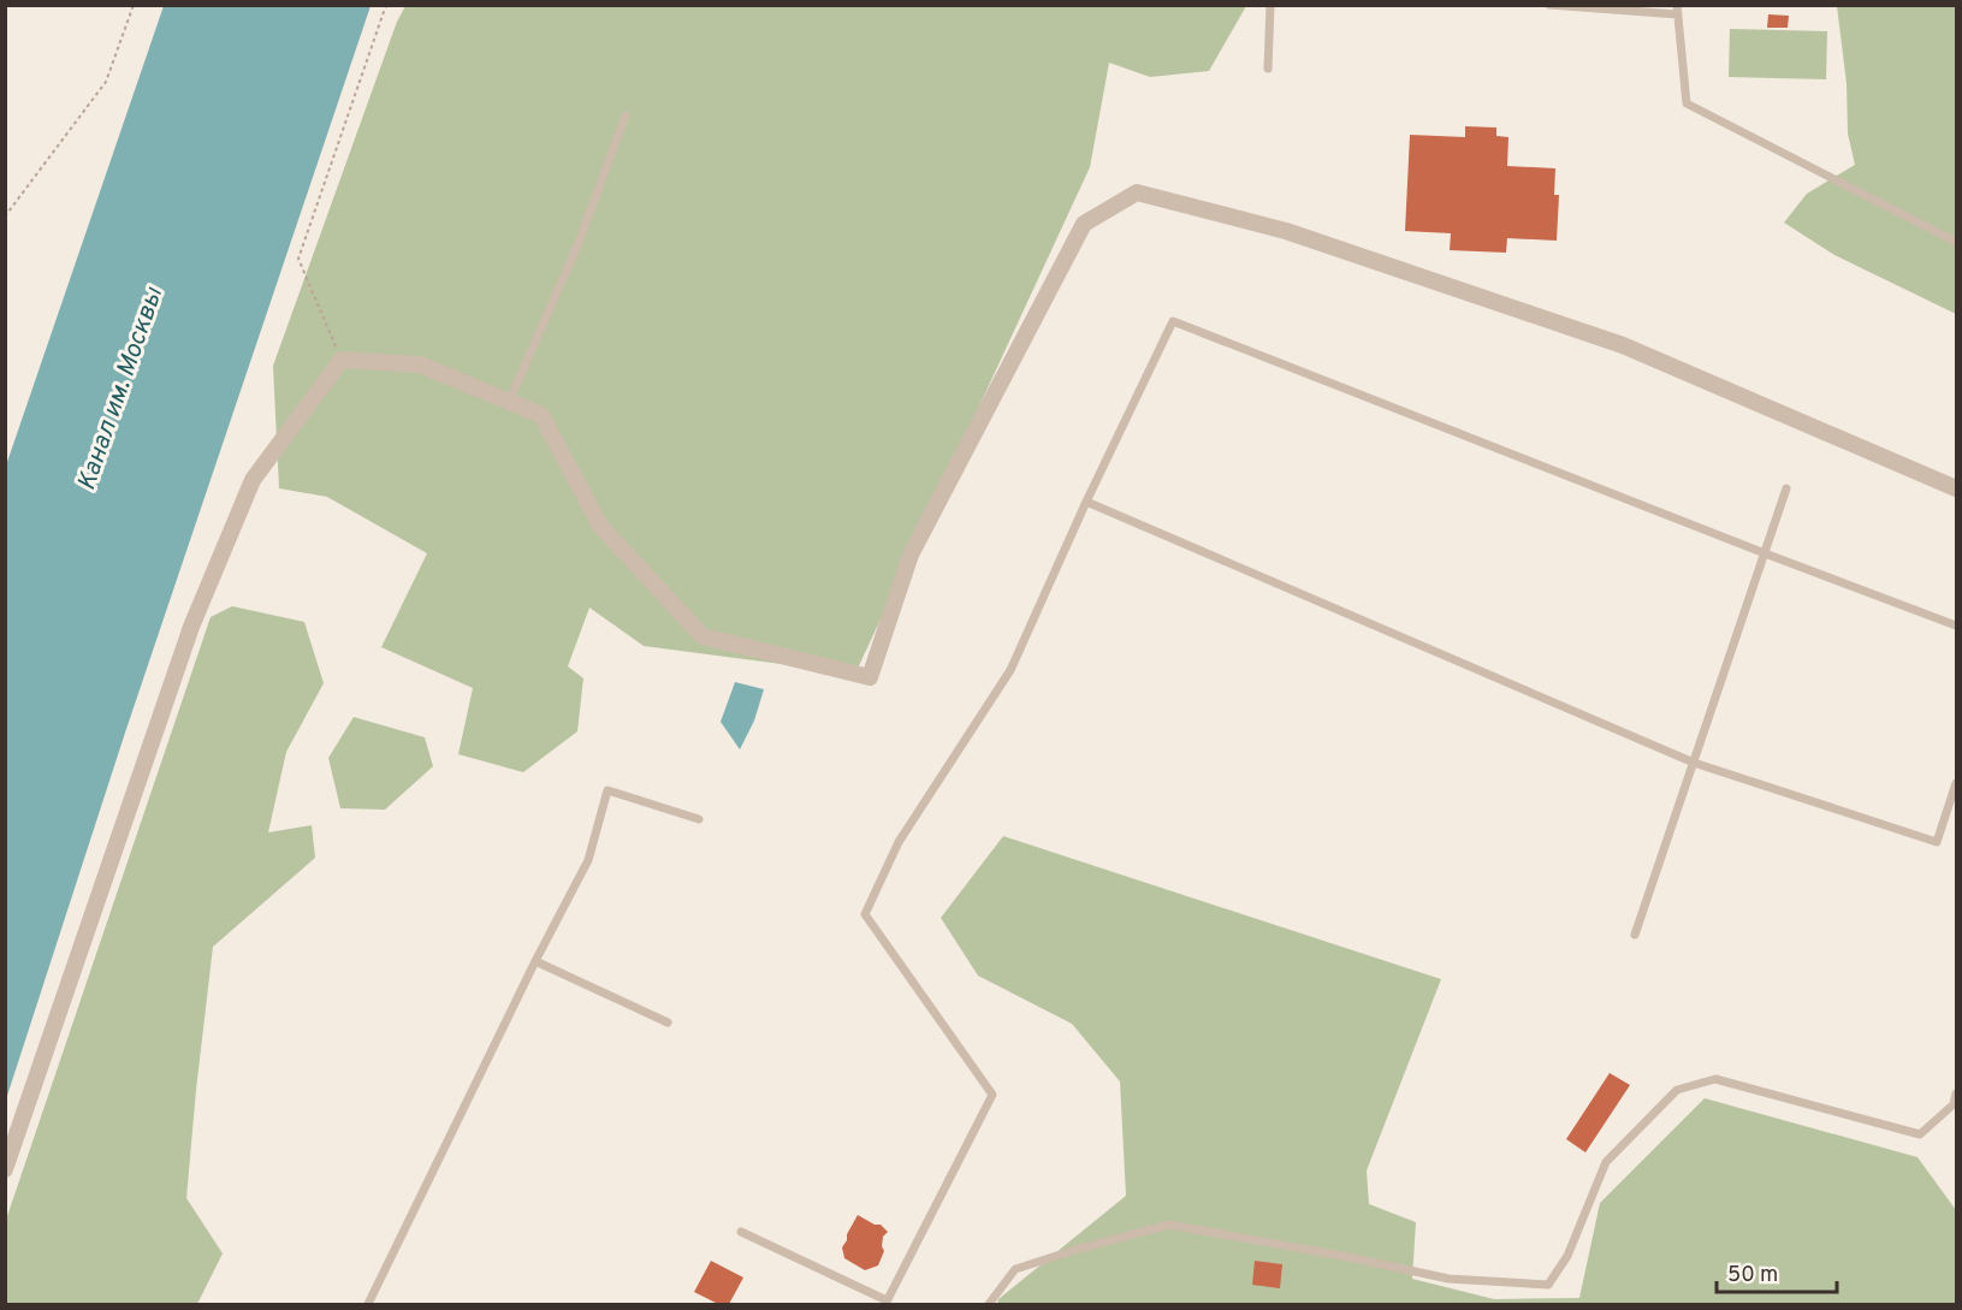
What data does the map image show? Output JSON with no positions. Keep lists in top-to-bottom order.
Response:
{
  "water": ["Канал им. Москвы"],
  "scale_bar": "50 m"
}
